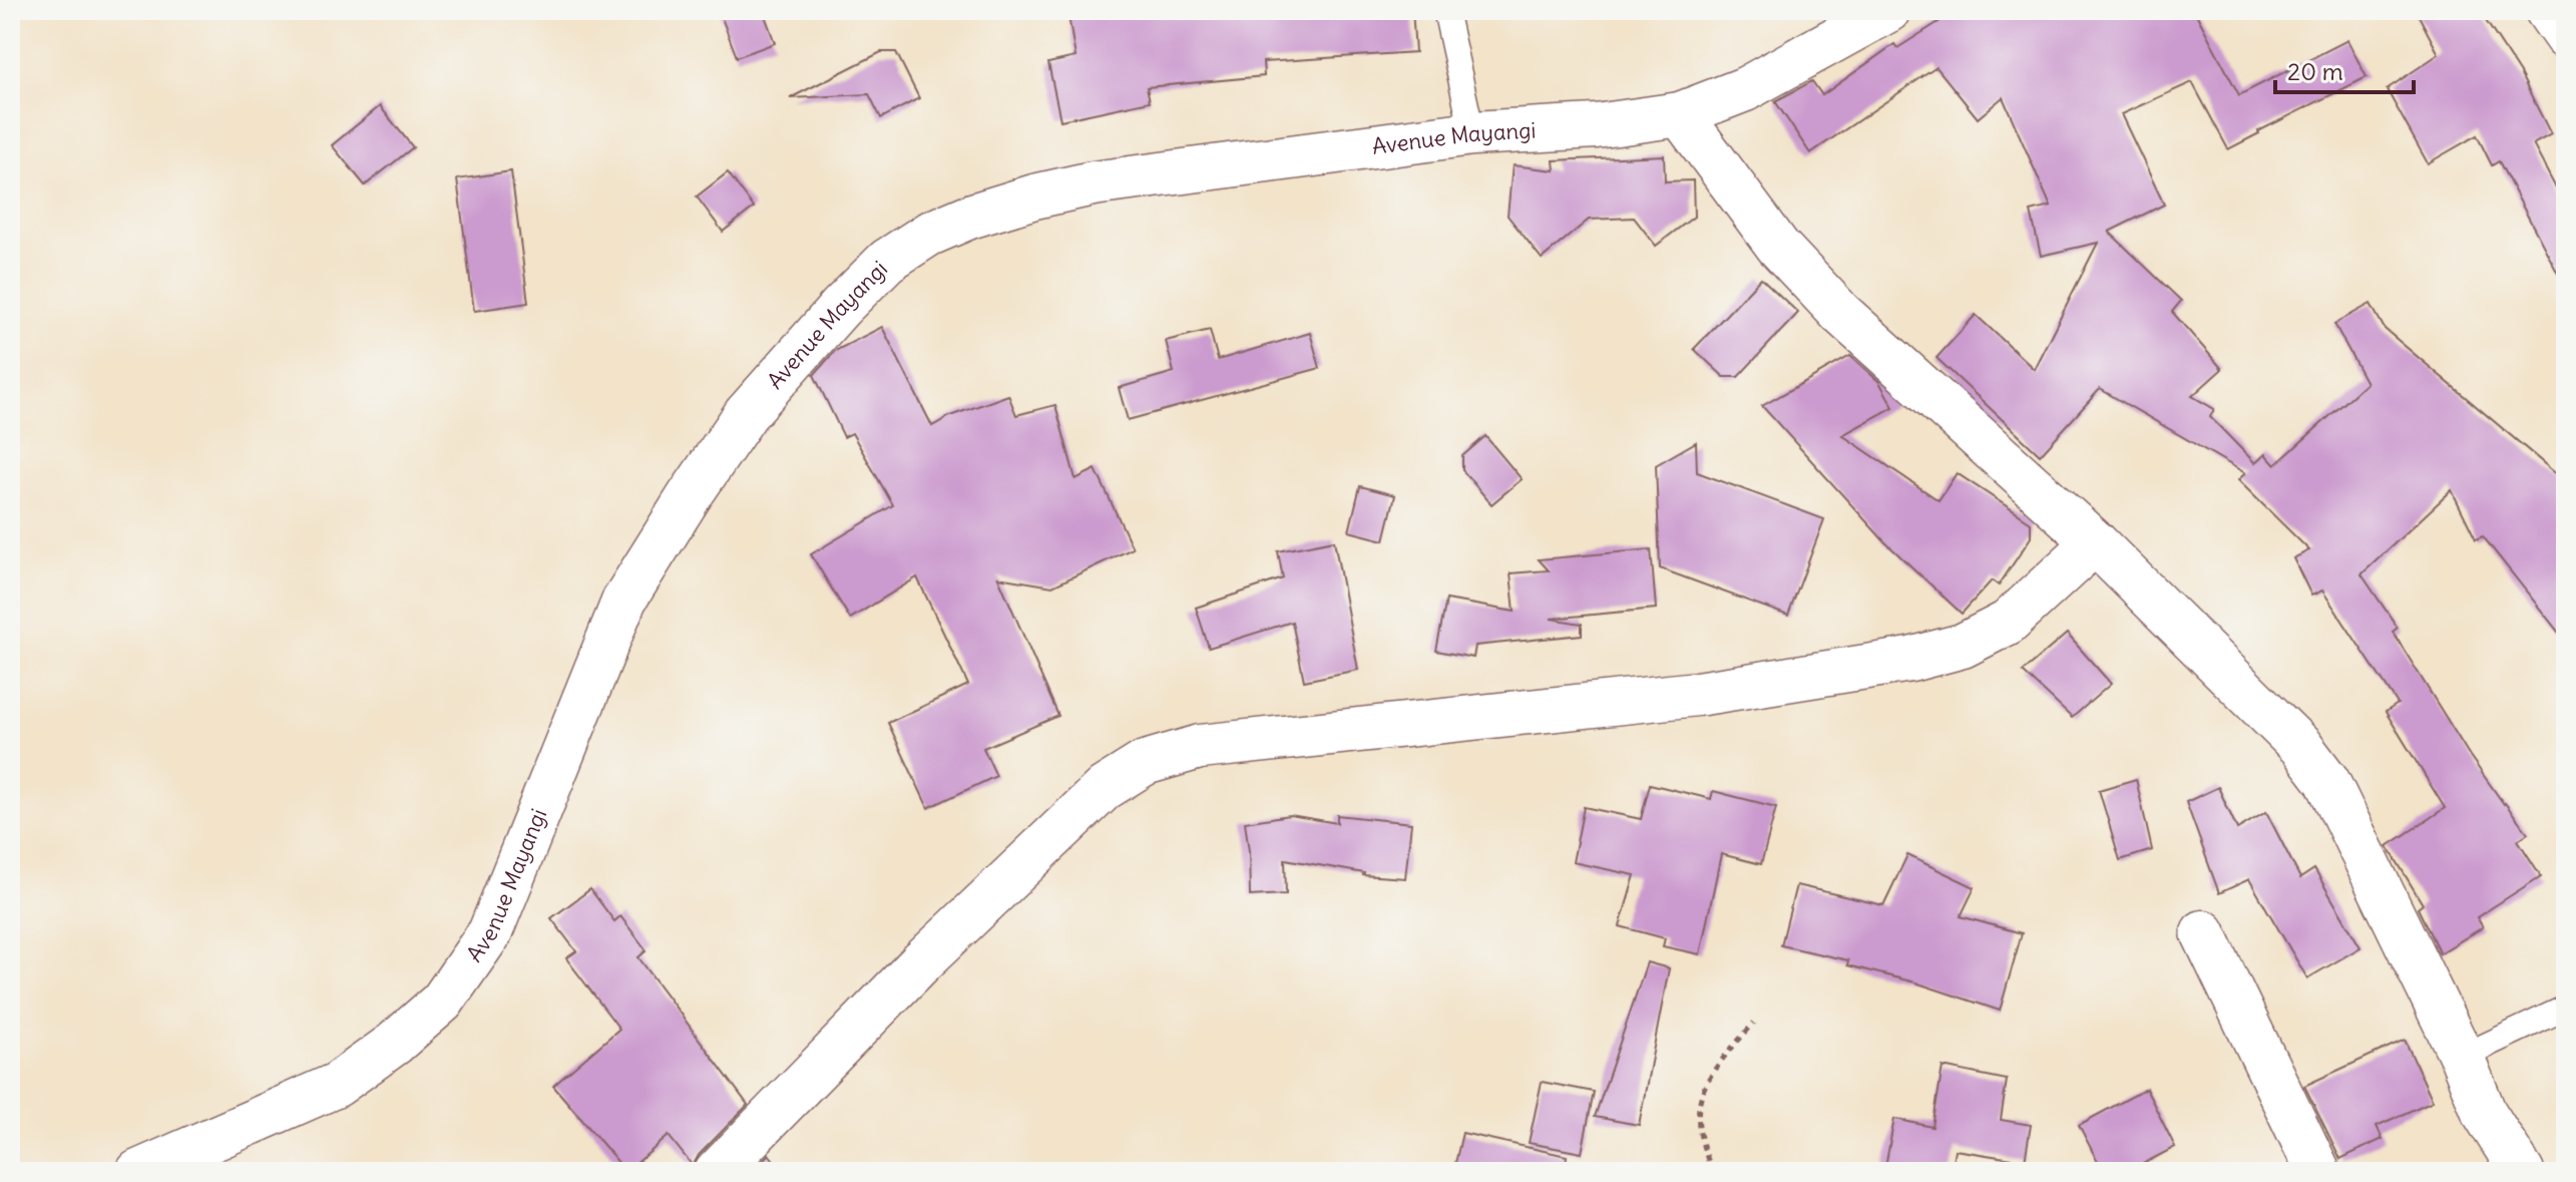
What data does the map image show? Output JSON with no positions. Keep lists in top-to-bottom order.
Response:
{
  "streets": {
    "street": ["Avenue Mayangi"]
  },
  "scale_bar": "20 m"
}
